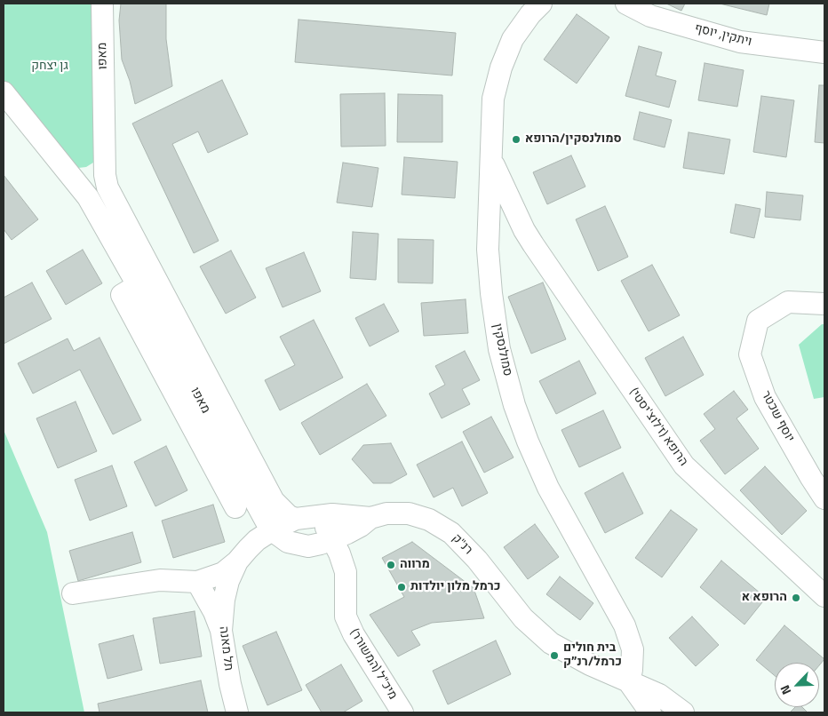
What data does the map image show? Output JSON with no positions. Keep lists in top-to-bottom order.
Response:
{
  "streets": {
    "street": [
      "ויתקין, יוסף",
      "מאפו",
      "סמולנסקין",
      "יוסף שכטר",
      "הרופא (ז'לוצ'יסטי)",
      "רנ\"ק",
      "תל מאנה",
      "מיכ\"ל (המשורר)"
    ]
  },
  "crossings": [
    ["מאפו", "רנ\"ק"],
    ["מאפו", "תל מאנה"],
    ["מאפו", "מיכ\"ל (המשורר)"],
    ["סמולנסקין", "הרופא (ז'לוצ'יסטי)"],
    ["סמולנסקין", "רנ\"ק"],
    ["רנ\"ק", "תל מאנה"],
    ["רנ\"ק", "מיכ\"ל (המשורר)"]
  ],
  "parks": ["גן יצחק"],
  "places": [
    "סמולנסקין/הרופא",
    "מרווה",
    "כרמל מלון יולדות",
    "הרופא א",
    "בית חולים כרמל/רנ״ק"
  ],
  "north": "bottom left"
}
